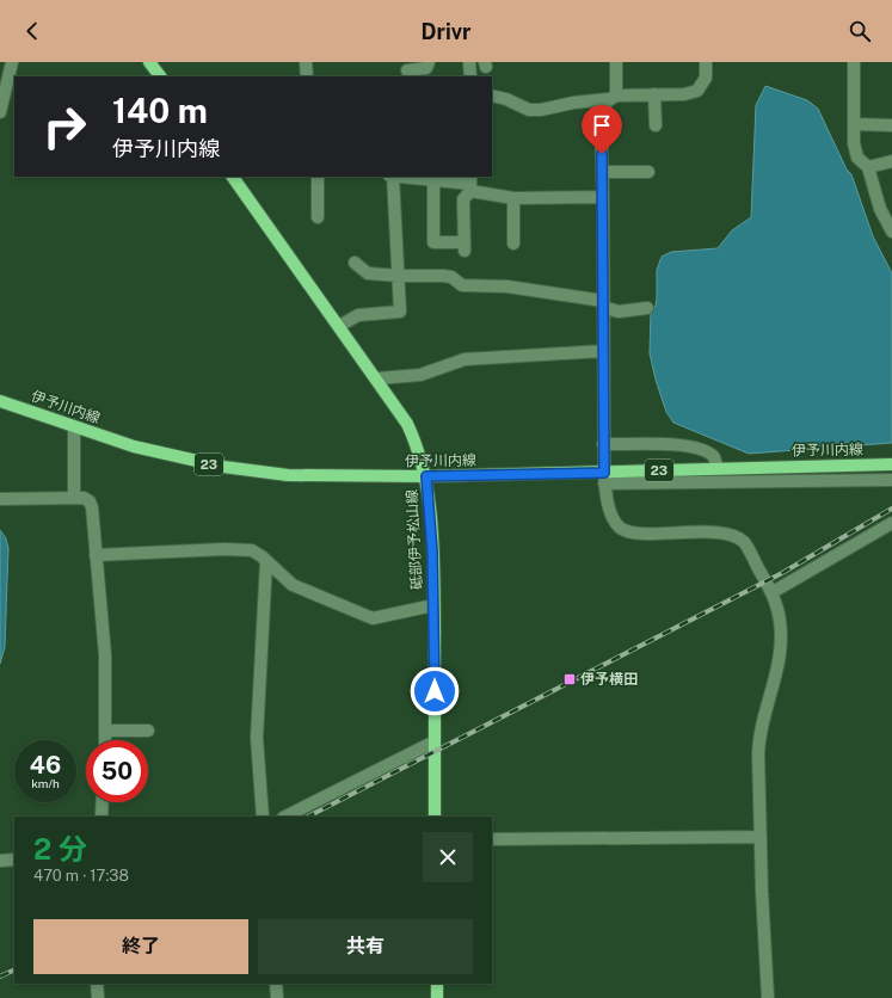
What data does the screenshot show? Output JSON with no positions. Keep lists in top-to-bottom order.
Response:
{
  "streets": {
    "main road": ["伊予川内線", "23", "砥部伊予松山線"]
  },
  "crossings": [
    ["伊予川内線", "砥部伊予松山線"]
  ],
  "places": {
    "transit": ["伊予横田"]
  },
  "page": {
    "header": "Drivr",
    "turn": ["140 m", "伊予川内線"],
    "speed": "46 km/h",
    "limit": "50",
    "heading": ["2 分", "470 m · 17:38"],
    "buttons": ["終了", "共有"]
  }
}
